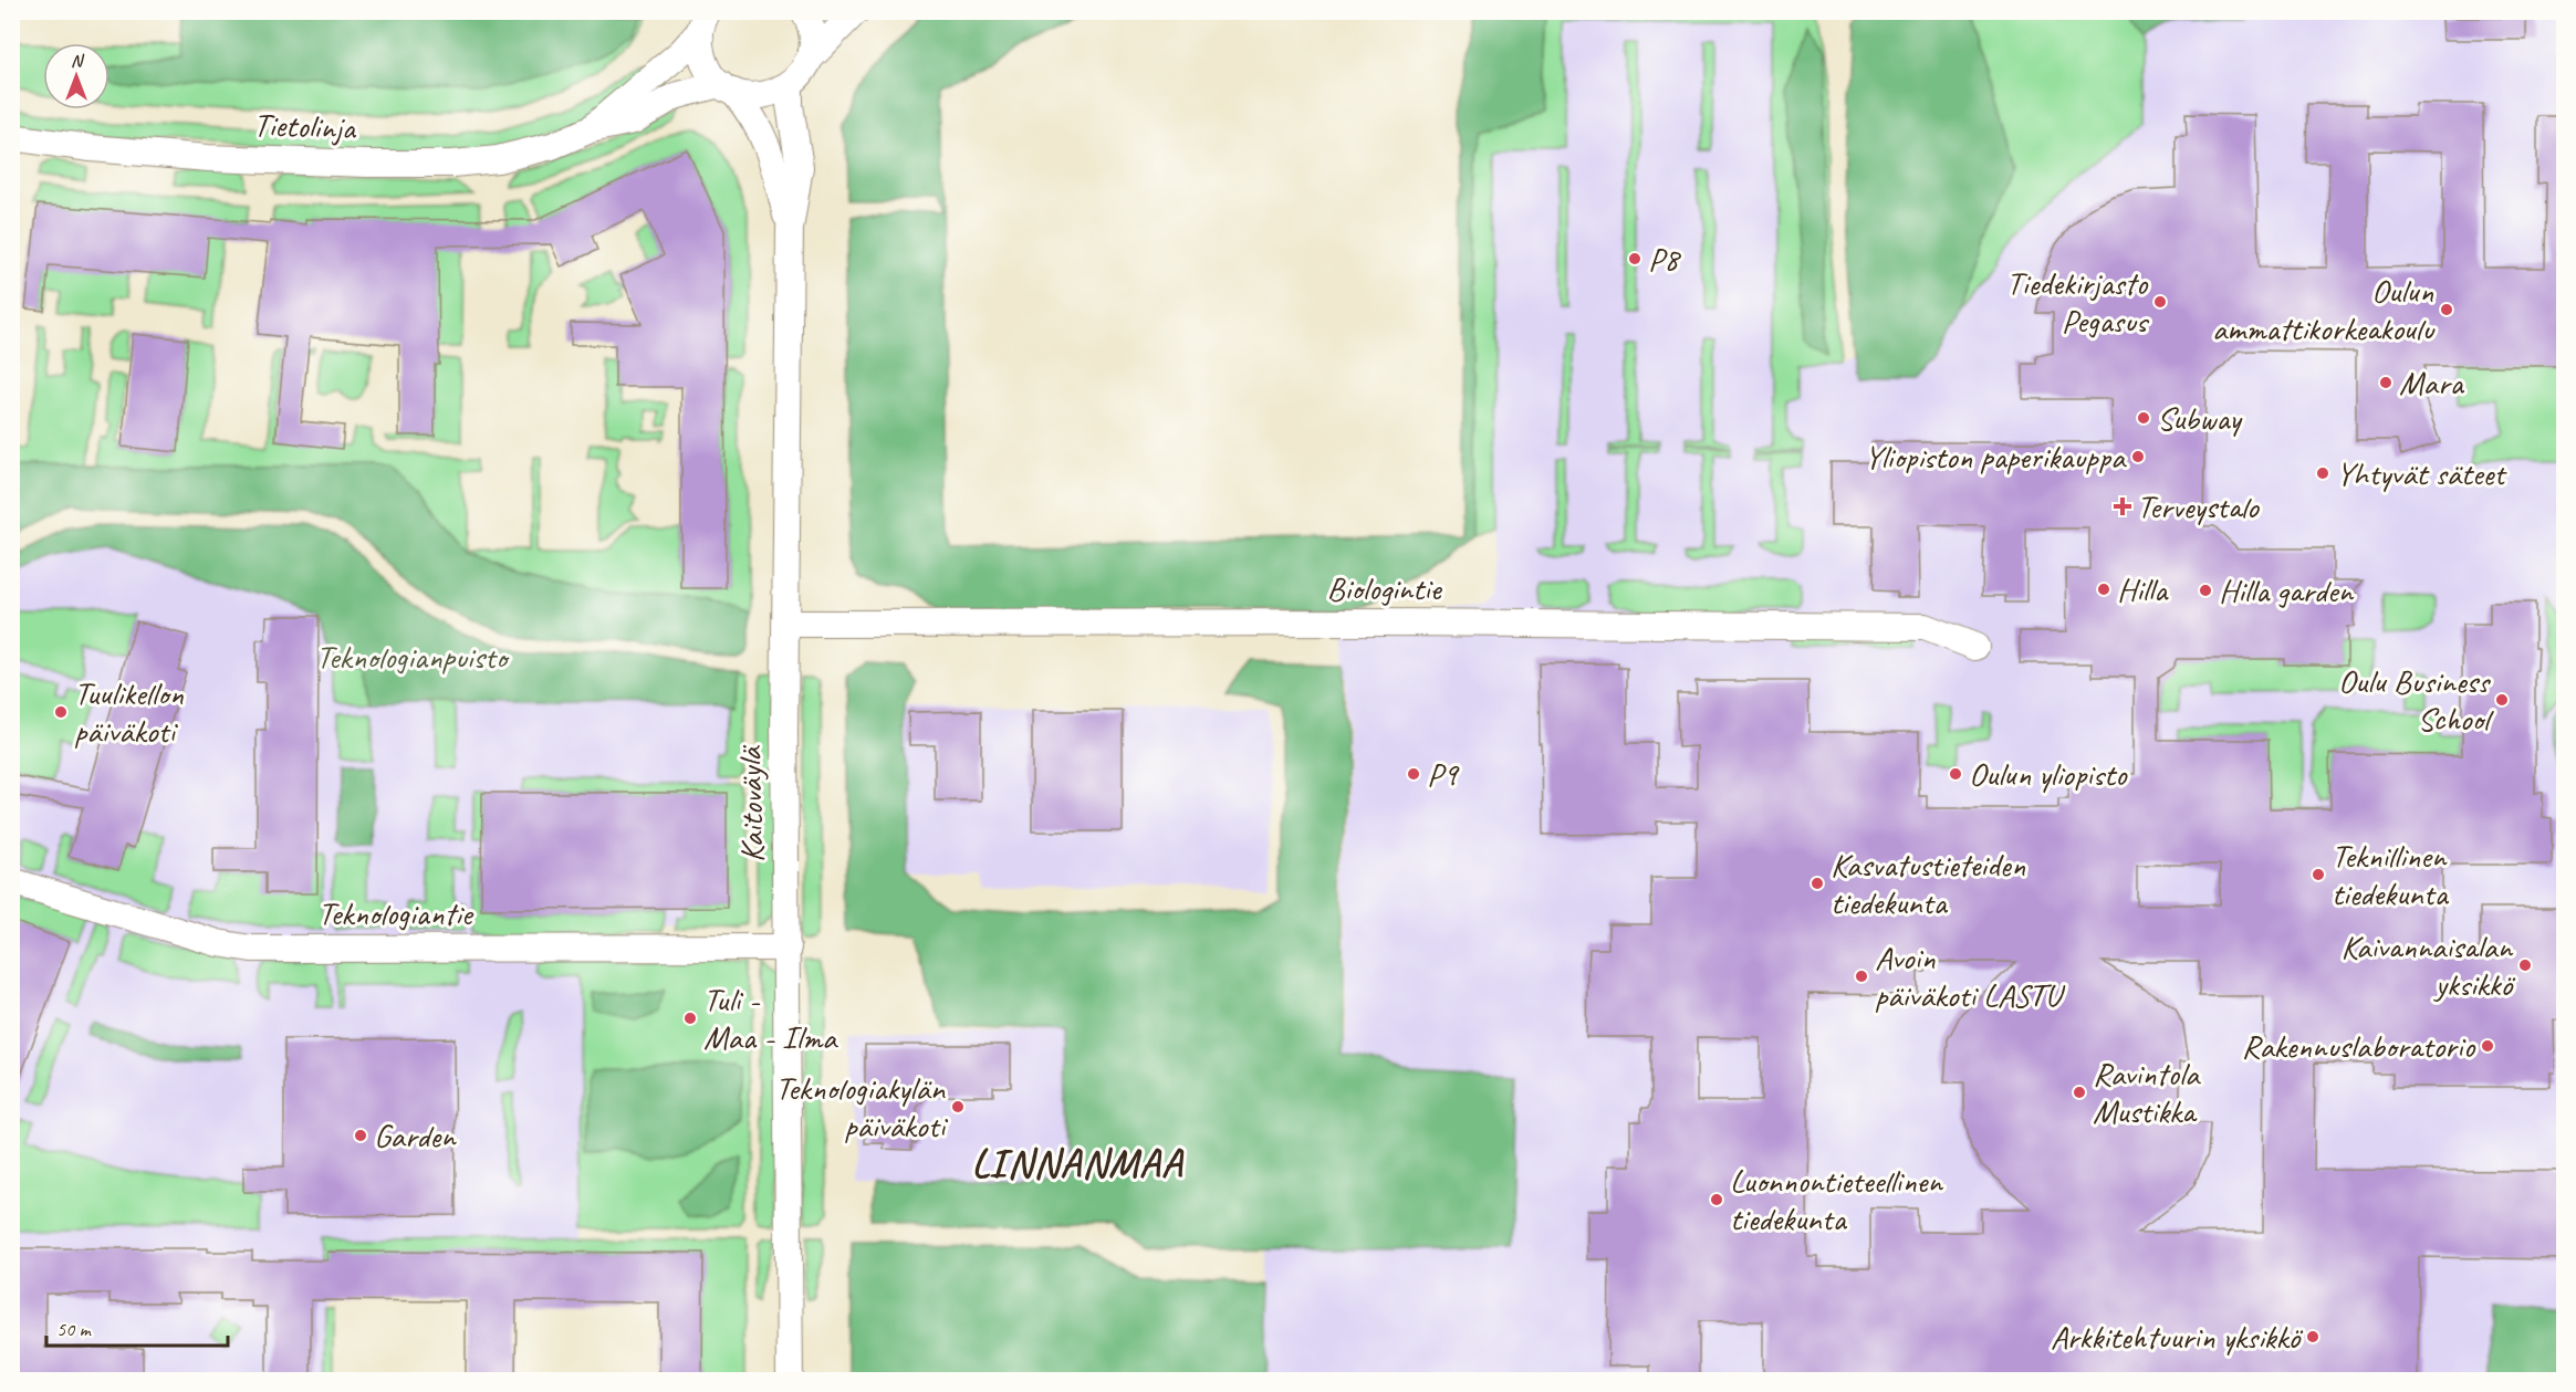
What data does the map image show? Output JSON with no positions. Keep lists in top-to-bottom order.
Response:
{
  "streets": {
    "street": [
      "Tietolinja",
      "Biologintie",
      "Kaitoväylä",
      "Teknologiantie"
    ]
  },
  "crossings": [
    ["Tietolinja", "Kaitoväylä"],
    ["Biologintie", "Kaitoväylä"],
    ["Kaitoväylä", "Teknologiantie"]
  ],
  "districts": ["LINNANMAA"],
  "parks": ["Teknologianpuisto"],
  "places": {
    "other": [
      "P8",
      "Tiedekirjasto Pegasus",
      "Oulun ammattikorkeakoulu",
      "Mara",
      "Subway",
      "Yliopiston paperikauppa",
      "Yhtyvät säteet",
      "Hilla",
      "Hilla garden",
      "Oulu Business School",
      "Tuulikellon päiväkoti",
      "P9",
      "Oulun yliopisto",
      "Teknillinen tiedekunta",
      "Kasvatustieteiden tiedekunta",
      "Kaivannaisalan yksikkö",
      "Avoin päiväkoti LASTU",
      "Tuli - Maa - Ilma",
      "Rakennuslaboratorio",
      "Ravintola Mustikka",
      "Teknologiakylän päiväkoti",
      "Garden",
      "Luonnontieteellinen tiedekunta",
      "Arkkitehtuurin yksikkö"
    ],
    "health": ["Terveystalo"]
  },
  "scale_bar": "50 m",
  "north": "top"
}
